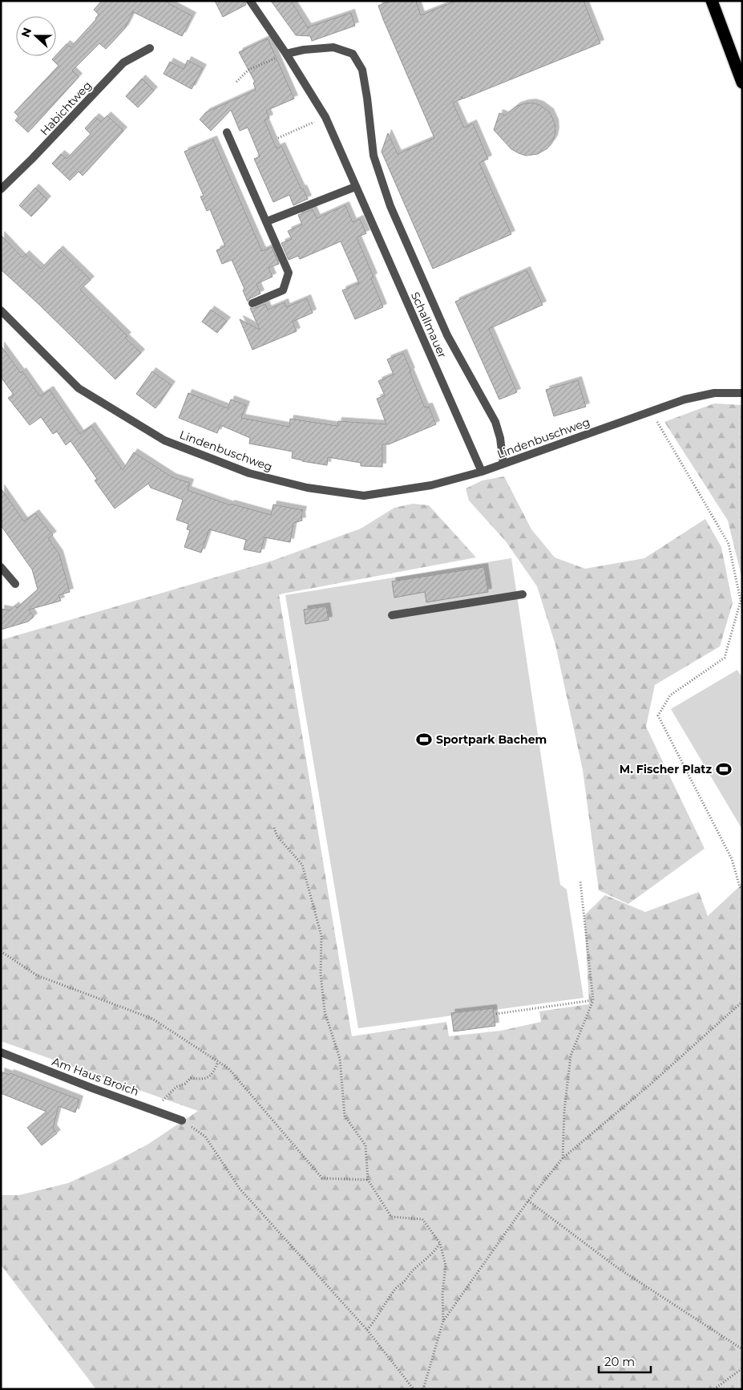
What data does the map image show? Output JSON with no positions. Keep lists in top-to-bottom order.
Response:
{
  "streets": {
    "street": [
      "Habichtweg",
      "Schallmauer",
      "Lindenbuschweg",
      "Am Haus Broich"
    ]
  },
  "crossings": [
    ["Schallmauer", "Lindenbuschweg"]
  ],
  "places": {
    "sports": ["Sportpark Bachem", "M. Fischer Platz"]
  },
  "scale_bar": "20 m",
  "north": "left"
}
